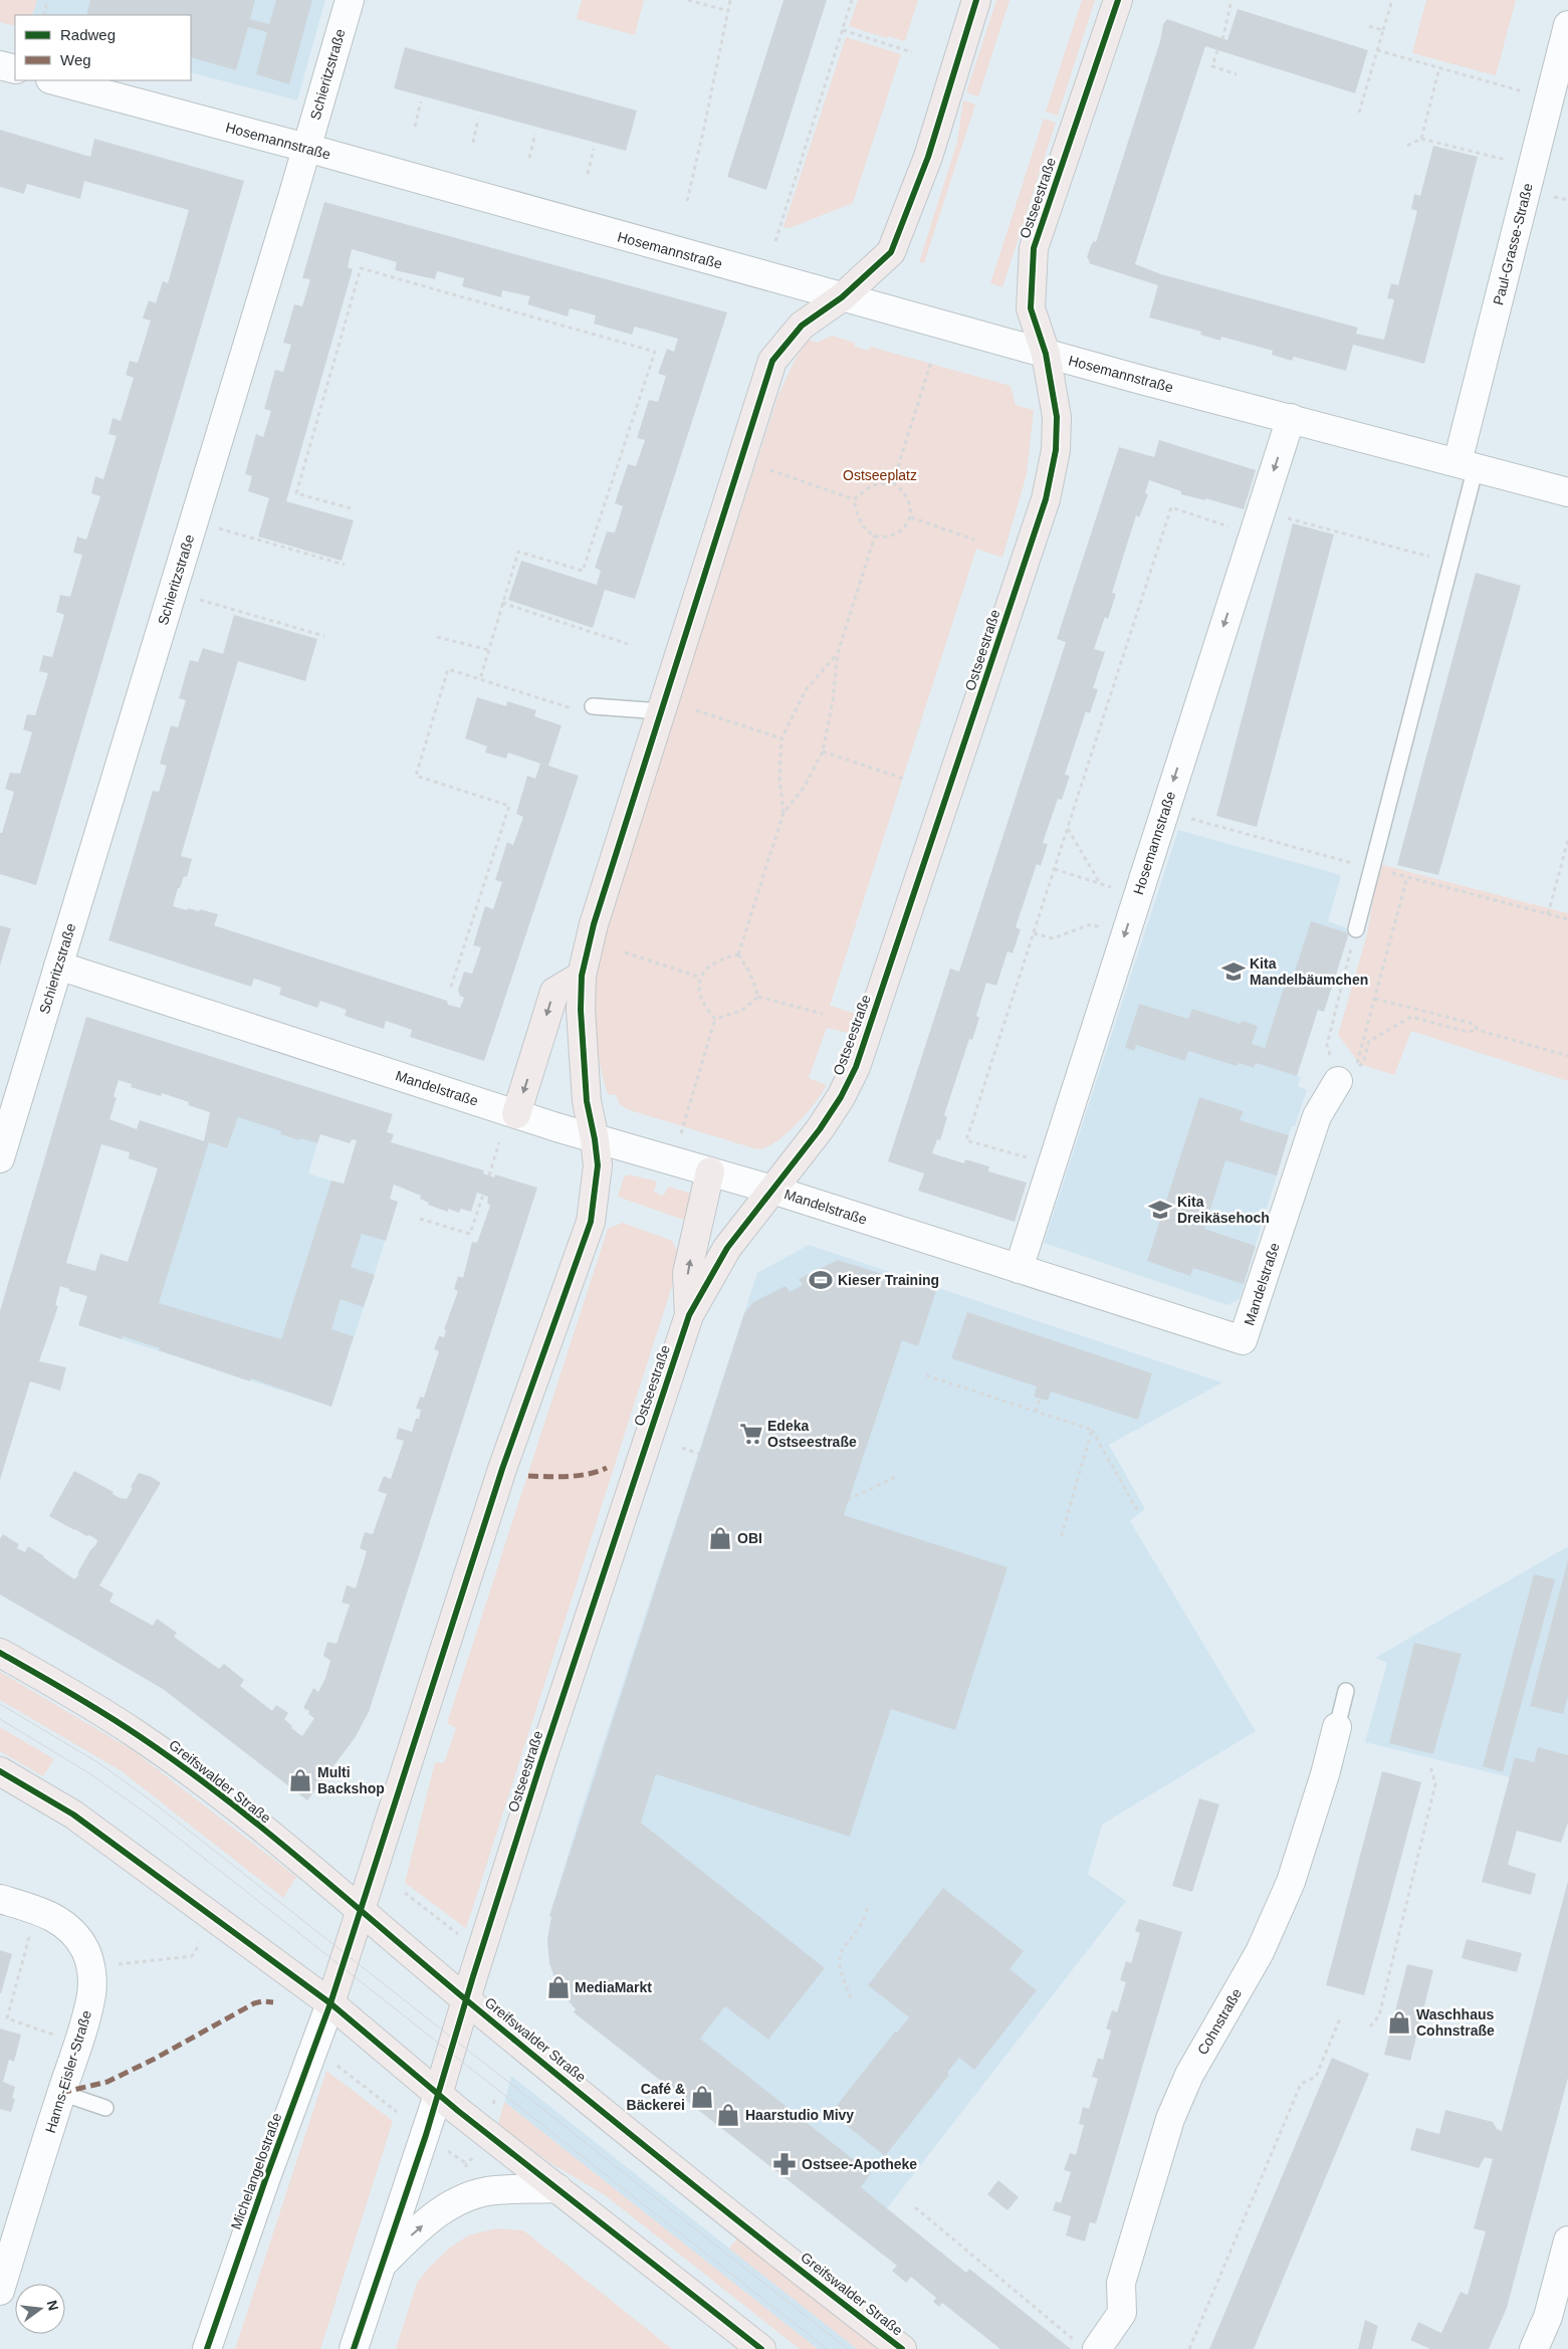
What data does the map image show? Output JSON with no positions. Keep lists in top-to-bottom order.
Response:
{
  "streets": {
    "main road": ["Ostseestraße", "Greifswalder Straße"],
    "street": [
      "Schieritzstraße",
      "Hosemannstraße",
      "Paul-Grasse-Straße",
      "Mandelstraße",
      "Cohnstraße",
      "Hanns-Eisler-Straße",
      "Michelangelostraße"
    ]
  },
  "crossings": [
    ["Schieritzstraße", "Hosemannstraße"],
    ["Schieritzstraße", "Mandelstraße"],
    ["Hosemannstraße", "Ostseestraße"],
    ["Hosemannstraße", "Paul-Grasse-Straße"],
    ["Hosemannstraße", "Mandelstraße"],
    ["Ostseestraße", "Mandelstraße"],
    ["Ostseestraße", "Greifswalder Straße"]
  ],
  "parks": ["Ostseeplatz"],
  "places": {
    "school or university": ["Kita Mandelbäumchen", "Kita Dreikäsehoch"],
    "sports": ["Kieser Training"],
    "supermarket": ["Edeka Ostseestraße"],
    "shop": [
      "OBI",
      "Multi Backshop",
      "MediaMarkt",
      "Waschhaus Cohnstraße",
      "Café & Bäckerei",
      "Haarstudio Mivy"
    ],
    "pharmacy": ["Ostsee-Apotheke"]
  },
  "legend": ["Radweg", "Weg"],
  "north": "right"
}
